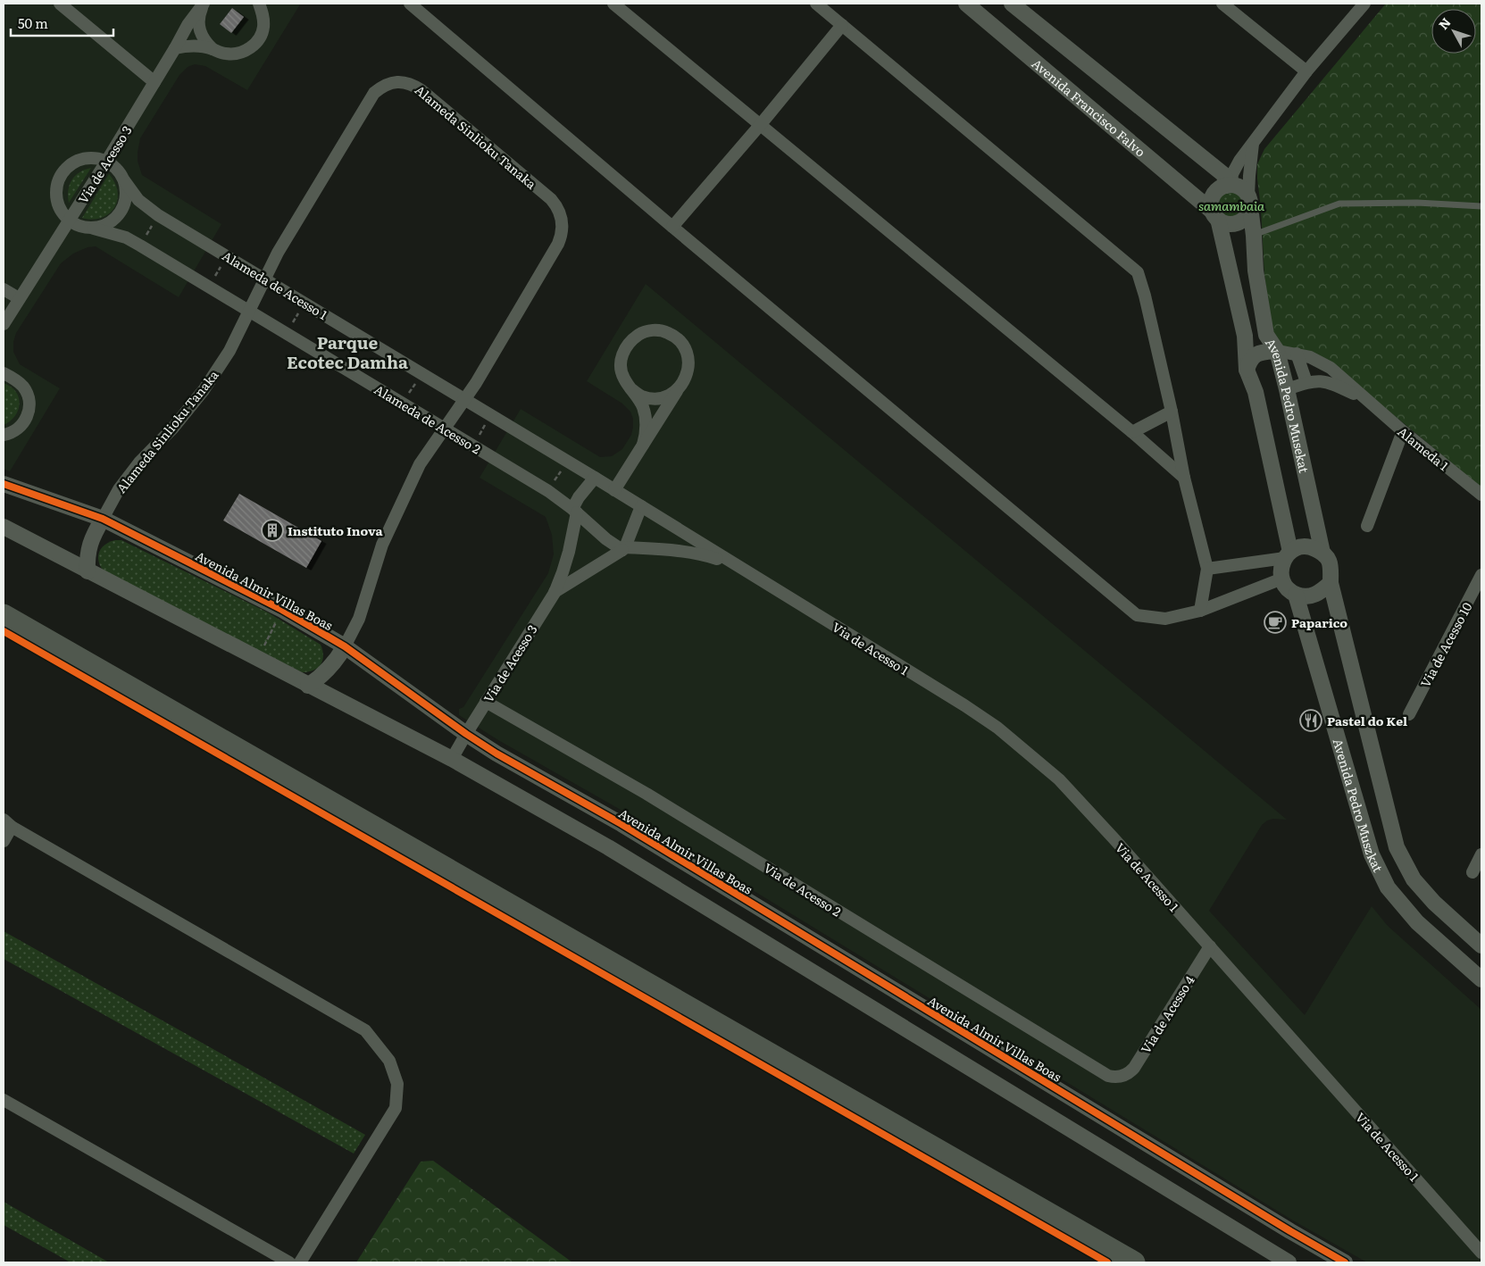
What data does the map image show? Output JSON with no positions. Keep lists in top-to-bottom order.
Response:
{
  "streets": {
    "street": [
      "Avenida Francisco Falvo",
      "Alameda Sinlioku Tanaka",
      "Via de Acesso 3",
      "Alameda de Acesso 1",
      "Avenida Pedro Musekat",
      "Alameda de Acesso 2",
      "Alameda 1",
      "Avenida Almir Villas Boas",
      "Via de Acesso 10",
      "Via de Acesso 1",
      "Avenida Pedro Muszkat",
      "Via de Acesso 2",
      "Via de Acesso 4"
    ]
  },
  "crossings": [
    ["Avenida Francisco Falvo", "Avenida Pedro Musekat"],
    ["Alameda Sinlioku Tanaka", "Alameda de Acesso 1"],
    ["Alameda Sinlioku Tanaka", "Alameda de Acesso 2"],
    ["Alameda Sinlioku Tanaka", "Avenida Almir Villas Boas"],
    ["Via de Acesso 3", "Alameda de Acesso 1"],
    ["Via de Acesso 3", "Alameda de Acesso 2"],
    ["Via de Acesso 3", "Avenida Almir Villas Boas"],
    ["Via de Acesso 3", "Via de Acesso 2"],
    ["Alameda de Acesso 1", "Via de Acesso 1"],
    ["Avenida Pedro Musekat", "Alameda 1"],
    ["Avenida Pedro Musekat", "Avenida Pedro Muszkat"],
    ["Via de Acesso 1", "Via de Acesso 4"],
    ["Via de Acesso 2", "Via de Acesso 4"]
  ],
  "districts": ["Parque Ecotec Damha"],
  "parks": ["samambaia"],
  "places": {
    "building": ["Instituto Inova"],
    "cafe": ["Paparico"],
    "restaurant": ["Pastel do Kel"]
  },
  "scale_bar": "50 m",
  "north": "top left"
}
